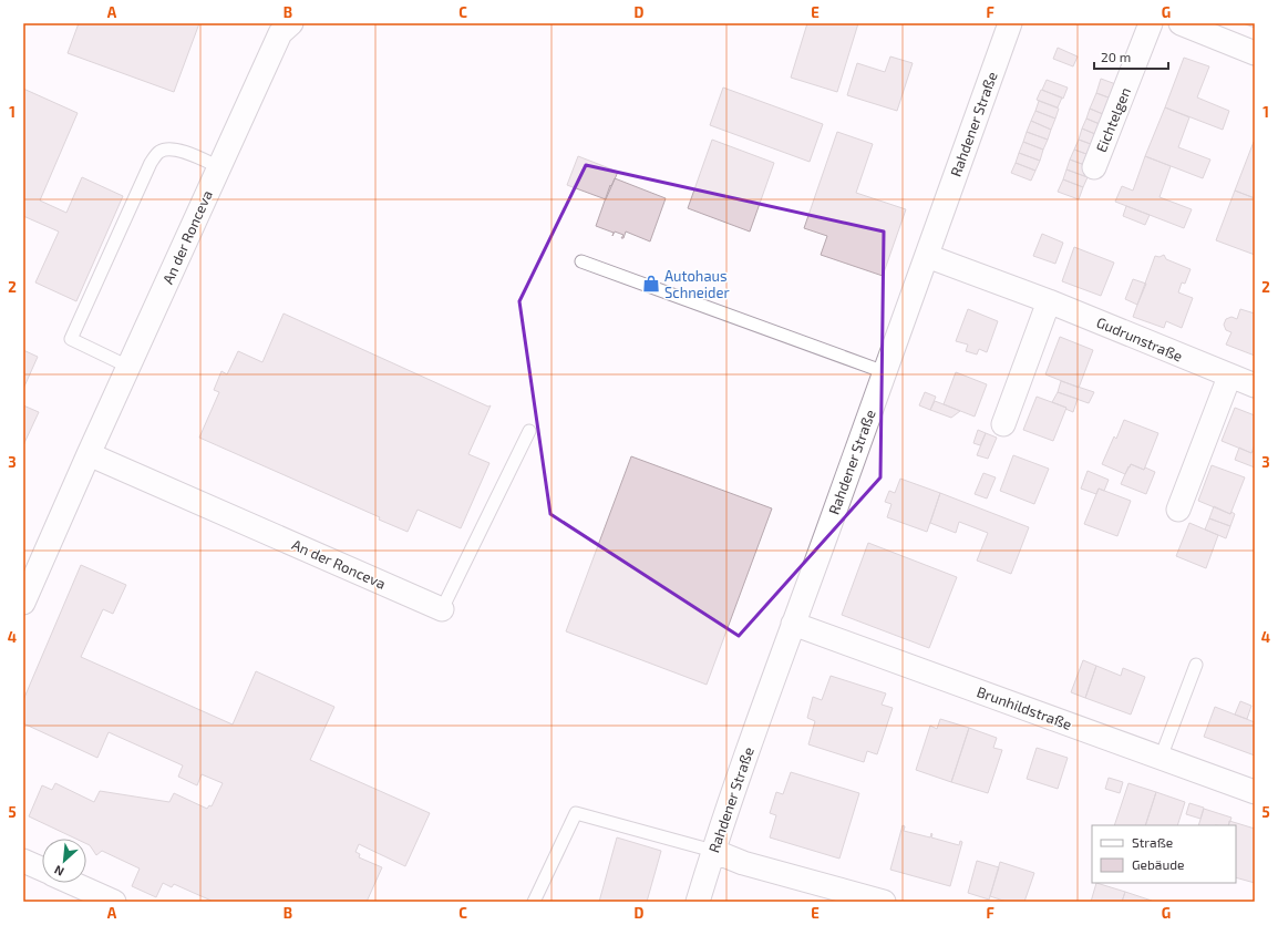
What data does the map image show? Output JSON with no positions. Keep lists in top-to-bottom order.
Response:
{
  "streets": {
    "street": [
      "Eichtelgen",
      "Rahdener Straße",
      "An der Ronceva",
      "Gudrunstraße",
      "Brunhildstraße"
    ]
  },
  "crossings": [
    ["Rahdener Straße", "Gudrunstraße"],
    ["Rahdener Straße", "Brunhildstraße"]
  ],
  "places": {
    "shop": ["Autohaus Schneider"]
  },
  "legend": ["Straße", "Gebäude"],
  "scale_bar": "20 m",
  "north": "bottom left",
  "grid": {
    "columns": [
      "A",
      "B",
      "C",
      "D",
      "E",
      "F",
      "G"
    ],
    "rows": [
      "1",
      "2",
      "3",
      "4",
      "5"
    ]
  }
}
